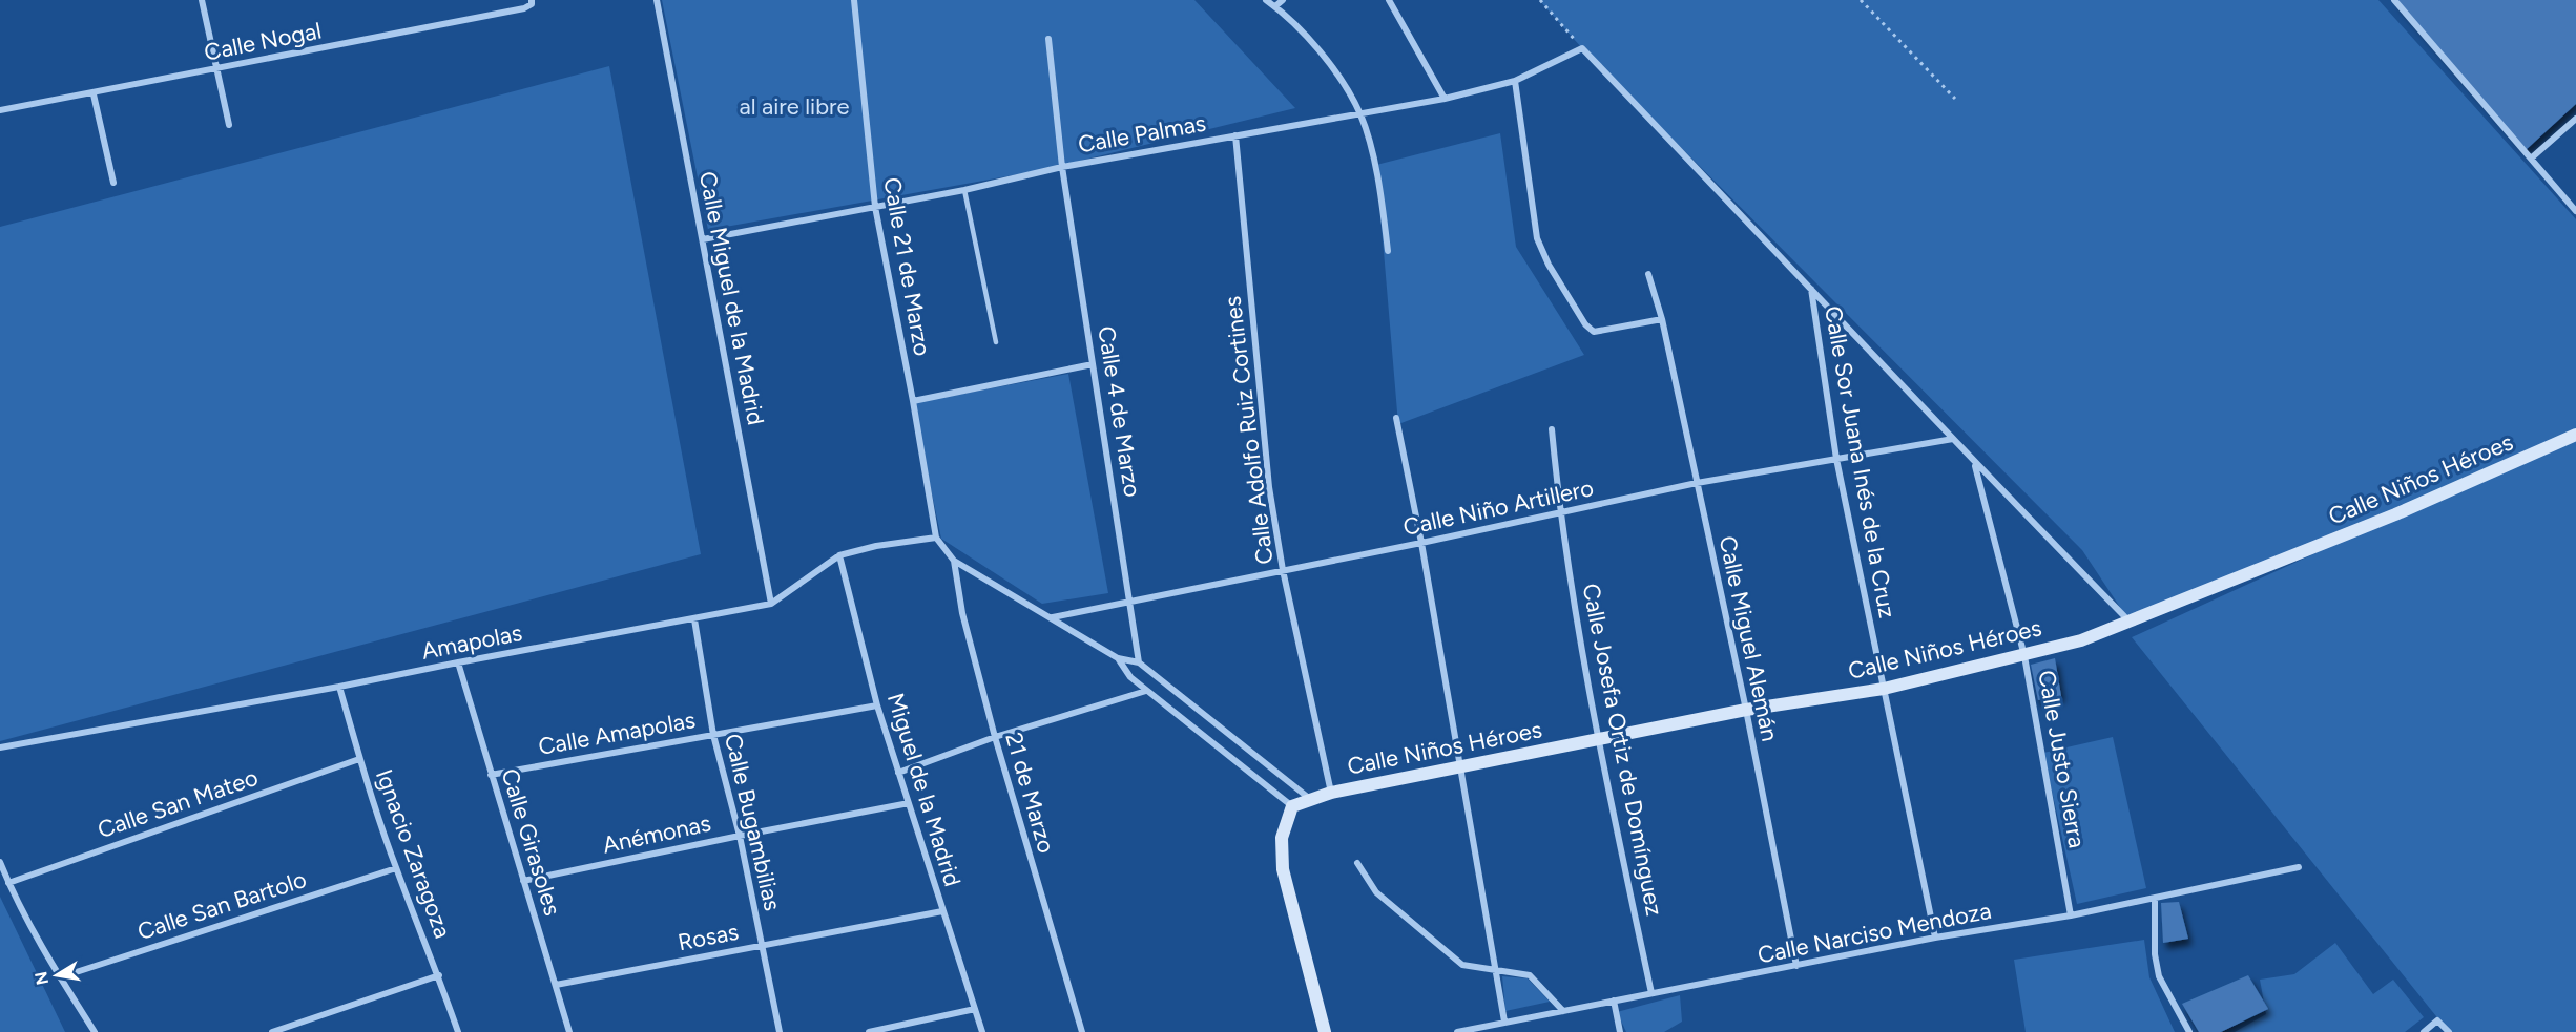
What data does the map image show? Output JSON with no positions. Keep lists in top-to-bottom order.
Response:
{
  "streets": {
    "street": [
      "Calle Nogal",
      "Calle Palmas",
      "Calle 21 de Marzo",
      "Calle Miguel de la Madrid",
      "Calle 4 de Marzo",
      "Calle Adolfo Ruiz Cortines",
      "Calle Sor Juana Inés de la Cruz",
      "Calle Niños Héroes",
      "Calle Niño Artillero",
      "Calle Miguel Alemán",
      "Amapolas",
      "Calle Amapolas",
      "Calle Josefa Ortiz de Domínguez",
      "Calle Justo Sierra",
      "Miguel de la Madrid",
      "21 de Marzo",
      "Calle San Mateo",
      "Calle Bugambilias",
      "Anémonas",
      "Calle Girasoles",
      "Ignacio Zaragoza",
      "Calle San Bartolo",
      "Calle Narciso Mendoza",
      "Rosas"
    ]
  },
  "crossings": [
    ["Calle Palmas", "Calle 21 de Marzo"],
    ["Calle Palmas", "Calle Miguel de la Madrid"],
    ["Calle Palmas", "Calle 4 de Marzo"],
    ["Calle Palmas", "Calle Adolfo Ruiz Cortines"],
    ["Calle 21 de Marzo", "Amapolas"],
    ["Calle Miguel de la Madrid", "Amapolas"],
    ["Calle 4 de Marzo", "Calle Niño Artillero"],
    ["Calle Adolfo Ruiz Cortines", "Calle Niños Héroes"],
    ["Calle Adolfo Ruiz Cortines", "Calle Niño Artillero"],
    ["Calle Sor Juana Inés de la Cruz", "Calle Niños Héroes"],
    ["Calle Sor Juana Inés de la Cruz", "Calle Niño Artillero"],
    ["Calle Sor Juana Inés de la Cruz", "Calle Narciso Mendoza"],
    ["Calle Niños Héroes", "Calle Miguel Alemán"],
    ["Calle Niños Héroes", "Calle Josefa Ortiz de Domínguez"],
    ["Calle Niños Héroes", "Calle Justo Sierra"],
    ["Calle Niño Artillero", "Calle Miguel Alemán"],
    ["Calle Niño Artillero", "Calle Josefa Ortiz de Domínguez"],
    ["Calle Miguel Alemán", "Calle Narciso Mendoza"],
    ["Amapolas", "Miguel de la Madrid"],
    ["Amapolas", "Calle Bugambilias"],
    ["Amapolas", "Calle Girasoles"],
    ["Amapolas", "Ignacio Zaragoza"],
    ["Calle Amapolas", "Miguel de la Madrid"],
    ["Calle Amapolas", "Calle Bugambilias"],
    ["Calle Amapolas", "Calle Girasoles"],
    ["Calle Josefa Ortiz de Domínguez", "Calle Narciso Mendoza"],
    ["Calle Justo Sierra", "Calle Narciso Mendoza"],
    ["Miguel de la Madrid", "Anémonas"],
    ["Miguel de la Madrid", "Rosas"],
    ["Calle San Mateo", "Ignacio Zaragoza"],
    ["Calle Bugambilias", "Anémonas"],
    ["Calle Bugambilias", "Rosas"],
    ["Anémonas", "Calle Girasoles"],
    ["Calle Girasoles", "Rosas"],
    ["Ignacio Zaragoza", "Calle San Bartolo"]
  ],
  "parks": ["al aire libre"],
  "north": "left"
}
